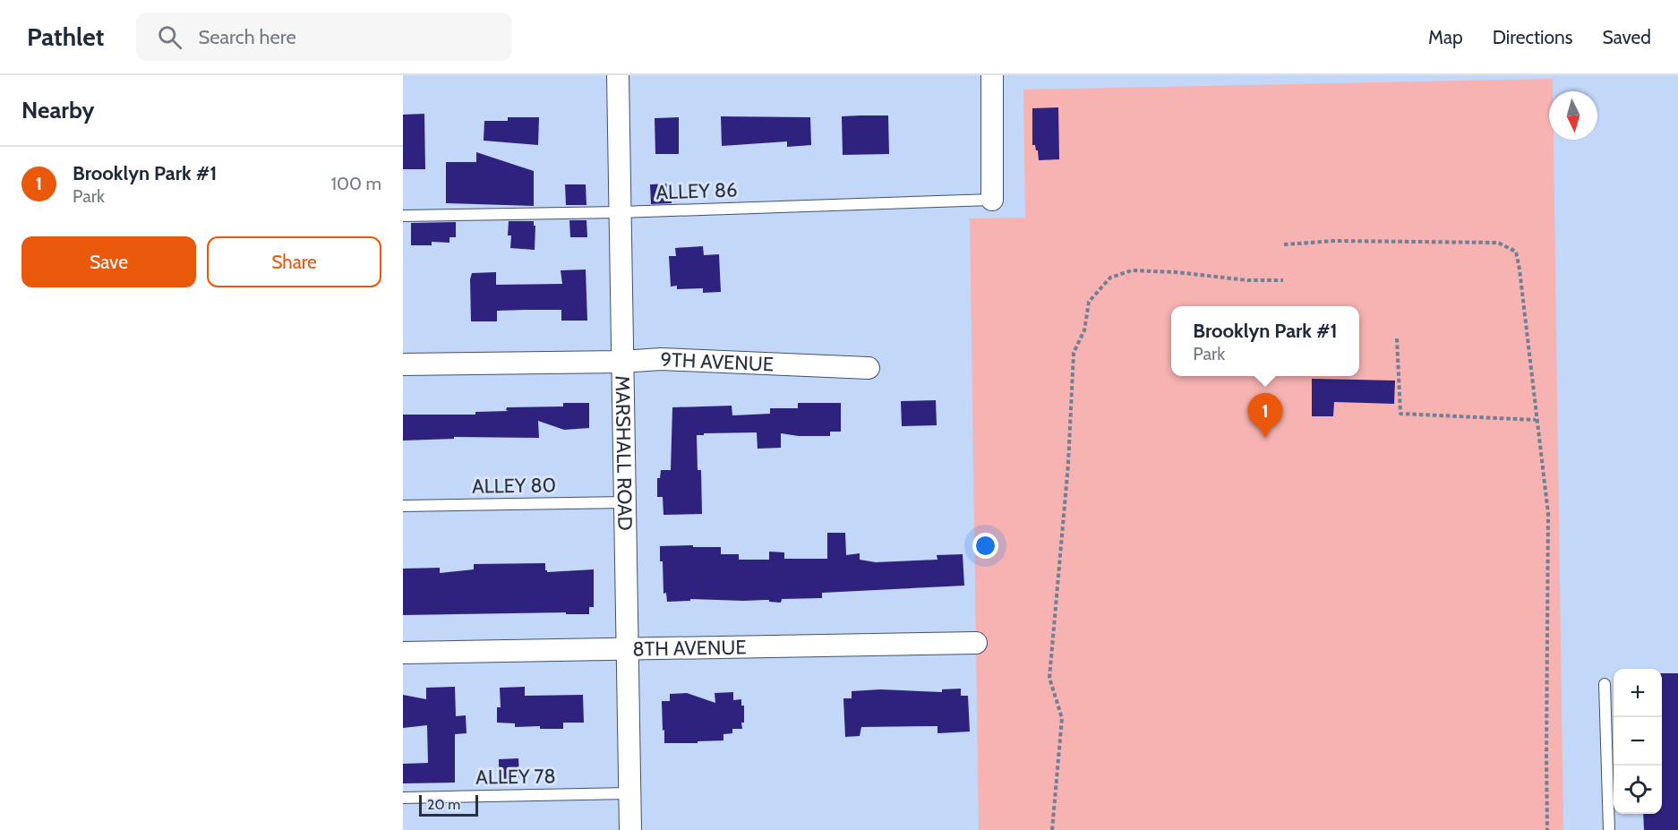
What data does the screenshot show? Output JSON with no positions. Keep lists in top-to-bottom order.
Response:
{
  "streets": {
    "street": ["9TH AVENUE", "MARSHALL ROAD", "8TH AVENUE"],
    "lane": ["ALLEY 86", "ALLEY 80", "ALLEY 78"]
  },
  "crossings": [
    ["ALLEY 86", "MARSHALL ROAD"],
    ["9TH AVENUE", "MARSHALL ROAD"],
    ["MARSHALL ROAD", "ALLEY 80"],
    ["MARSHALL ROAD", "8TH AVENUE"],
    ["MARSHALL ROAD", "ALLEY 78"]
  ],
  "scale_bar": "20 m",
  "north": "bottom",
  "page": {
    "header": "Pathlet",
    "search": "Search here",
    "nav": ["Map", "Directions", "Saved"],
    "heading": "Nearby",
    "list": [
      {
        "mark": "1",
        "name": "Brooklyn Park #1",
        "note": "Park",
        "value": "100 m"
      }
    ],
    "buttons": ["Save", "Share"],
    "popup": ["Brooklyn Park #1", "Park"],
    "pins": "1",
    "map_buttons": ["+", "−"],
    "scale": "20 m"
  }
}
